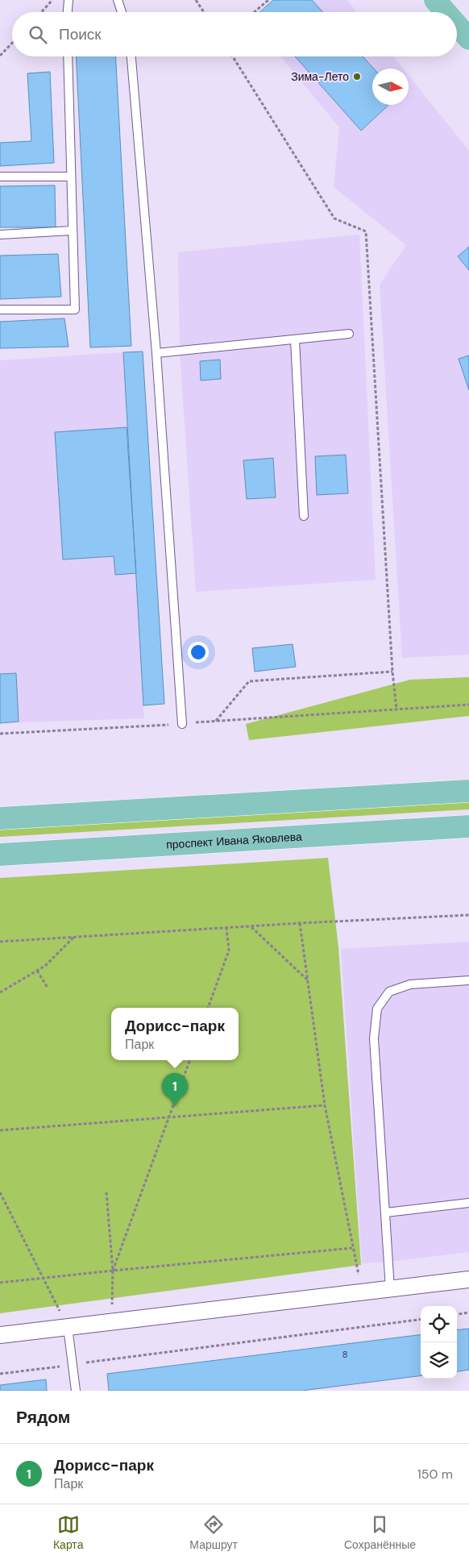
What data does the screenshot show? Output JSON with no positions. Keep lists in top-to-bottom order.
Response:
{
  "streets": {
    "main road": ["проспект Ивана Яковлева"]
  },
  "places": ["Зима-Лето"],
  "house_numbers": ["8"],
  "north": "right",
  "page": {
    "search": "Поиск",
    "popup": ["Дорисс-парк", "Парк"],
    "pins": "1",
    "heading": "Рядом",
    "list": [
      {
        "mark": "1",
        "name": "Дорисс-парк",
        "note": "Парк",
        "value": "150 m"
      }
    ],
    "nav": ["Карта", "Маршрут", "Сохранённые"]
  }
}
